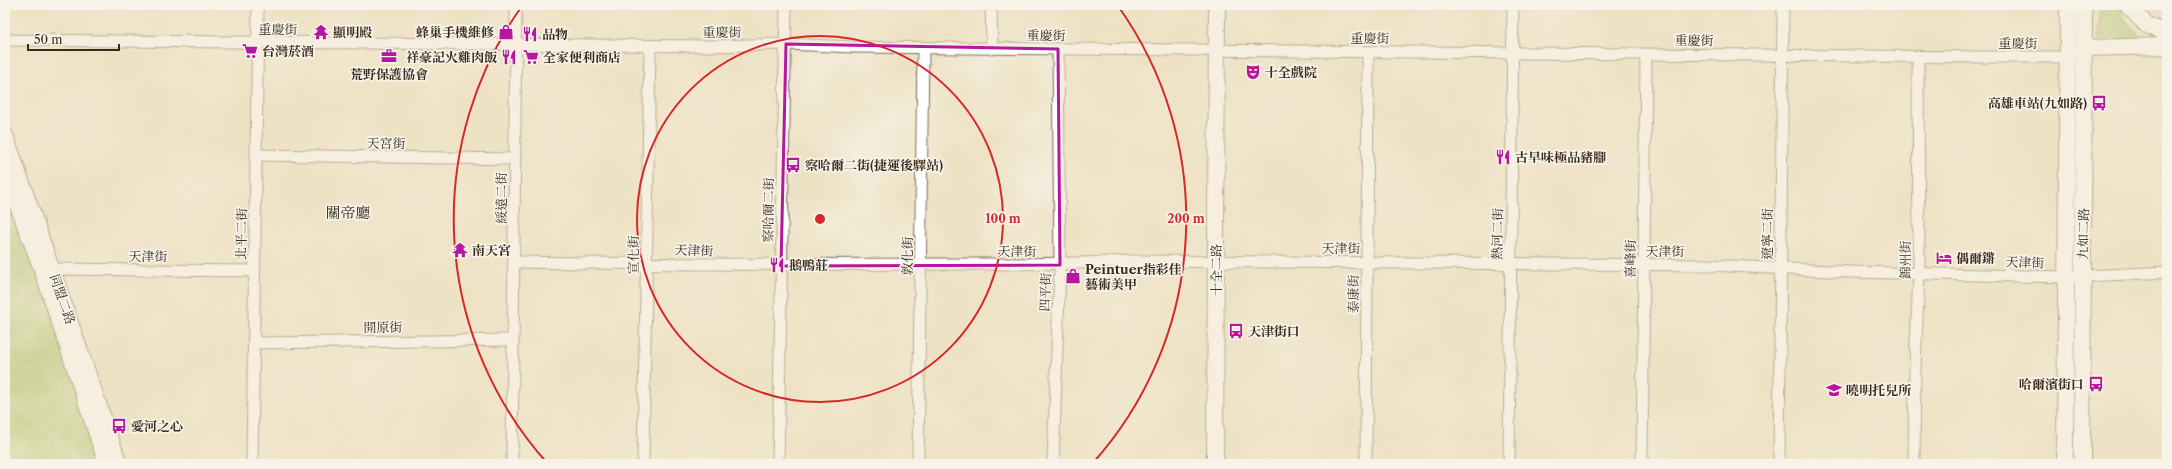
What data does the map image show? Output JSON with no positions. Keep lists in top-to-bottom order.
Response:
{
  "streets": {
    "street": [
      "重慶街",
      "天宮街",
      "綏遠二街",
      "察哈爾二街",
      "北平二街",
      "熱河二街",
      "遼寧二街",
      "九如二路",
      "天津街",
      "宣化街",
      "敦化街",
      "喜峰街",
      "錦州街",
      "十全二路",
      "四平街",
      "泰康街",
      "同盟二路",
      "開原街"
    ]
  },
  "crossings": [
    ["重慶街", "綏遠二街"],
    ["重慶街", "察哈爾二街"],
    ["重慶街", "北平二街"],
    ["重慶街", "熱河二街"],
    ["重慶街", "遼寧二街"],
    ["重慶街", "九如二路"],
    ["重慶街", "宣化街"],
    ["重慶街", "敦化街"],
    ["重慶街", "喜峰街"],
    ["重慶街", "錦州街"],
    ["重慶街", "十全二路"],
    ["重慶街", "四平街"],
    ["重慶街", "泰康街"],
    ["天宮街", "綏遠二街"],
    ["天宮街", "北平二街"],
    ["綏遠二街", "天津街"],
    ["綏遠二街", "開原街"],
    ["察哈爾二街", "天津街"],
    ["北平二街", "天津街"],
    ["北平二街", "開原街"],
    ["熱河二街", "天津街"],
    ["遼寧二街", "天津街"],
    ["九如二路", "天津街"],
    ["天津街", "宣化街"],
    ["天津街", "敦化街"],
    ["天津街", "喜峰街"],
    ["天津街", "錦州街"],
    ["天津街", "十全二路"],
    ["天津街", "四平街"],
    ["天津街", "泰康街"],
    ["天津街", "同盟二路"]
  ],
  "districts": ["關帝廳"],
  "places": {
    "temple": ["顯明殿", "南天宮"],
    "shop": ["蜂巢手機維修", "Peintuer指彩佳 藝術美甲"],
    "restaurant": [
      "品物",
      "祥豪記火雞肉飯",
      "古早味極品豬腳",
      "鵝鴨莊"
    ],
    "supermarket": ["台灣菸酒", "全家便利商店"],
    "office": ["荒野保護協會"],
    "theatre": ["十全戲院"],
    "bus stop": [
      "高雄車站(九如路)",
      "察哈爾二街(捷運後驛站)",
      "天津街口",
      "哈爾濱街口",
      "愛河之心"
    ],
    "hotel": ["偶爾鏘"],
    "school or university": ["曉明托兒所"]
  },
  "scale_bar": "50 m",
  "rings": ["100 m", "200 m"]
}
